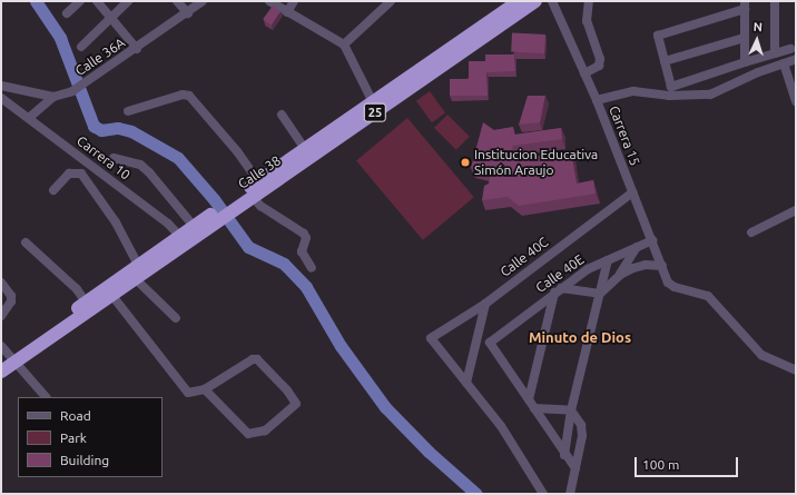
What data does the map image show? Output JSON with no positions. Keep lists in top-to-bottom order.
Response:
{
  "streets": {
    "highway": ["25", "Calle 38"],
    "street": [
      "Calle 36A",
      "Carrera 15",
      "Carrera 10",
      "Calle 40C",
      "Calle 40E"
    ]
  },
  "crossings": [
    ["Carrera 15", "Calle 40C"],
    ["Carrera 15", "Calle 40E"],
    ["Carrera 10", "Calle 38"]
  ],
  "districts": ["Minuto de Dios"],
  "places": ["Institucion Educativa Simón Araujo"],
  "legend": ["Road", "Park", "Building"],
  "scale_bar": "100 m",
  "north": "top"
}
